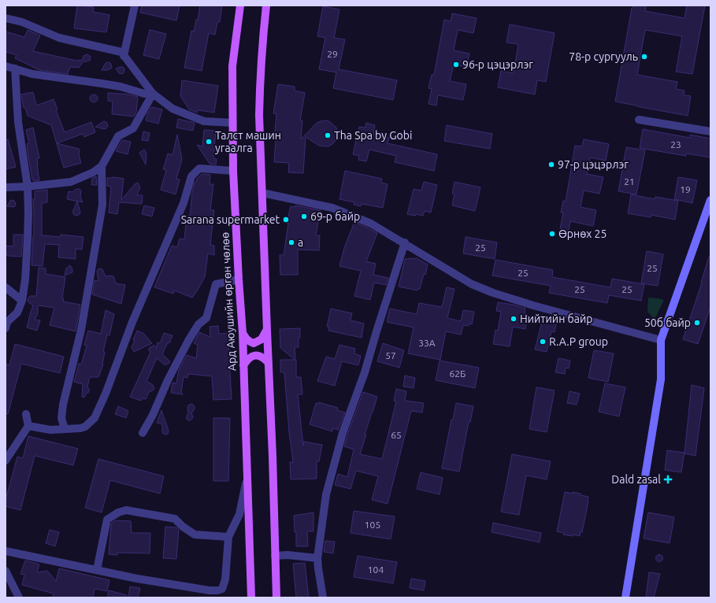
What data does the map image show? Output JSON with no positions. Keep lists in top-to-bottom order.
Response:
{
  "streets": {
    "main road": ["Ард Аюушийн өргөн чөлөө"]
  },
  "places": {
    "other": [
      "78-р сургууль",
      "96-р цэцэрлэг",
      "Tha Spa by Gobi",
      "Талст машин угаалга",
      "97-р цэцэрлэг",
      "69-р байр",
      "Sarana supermarket",
      "Өрнөх 25",
      "а",
      "Нийтийн байр",
      "50б байр",
      "R.A.P group"
    ],
    "health": ["Dald zasal"]
  },
  "house_numbers": [
    "29",
    "23",
    "21",
    "19",
    "25",
    "25",
    "25",
    "25",
    "25",
    "33А",
    "57",
    "62Б",
    "65",
    "105",
    "104"
  ]
}
